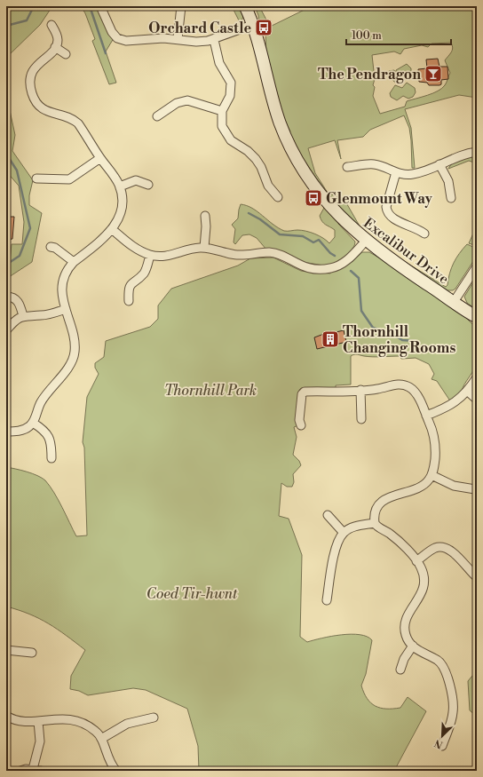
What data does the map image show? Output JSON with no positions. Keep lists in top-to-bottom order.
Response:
{
  "streets": {
    "street": ["Excalibur Drive"]
  },
  "parks": ["Thornhill Park", "Coed Tir-hwnt"],
  "places": {
    "bus stop": ["Orchard Castle", "Glenmount Way"],
    "bar": ["The Pendragon"],
    "building": ["Thornhill Changing Rooms"]
  },
  "scale_bar": "100 m",
  "north": "bottom left"
}
